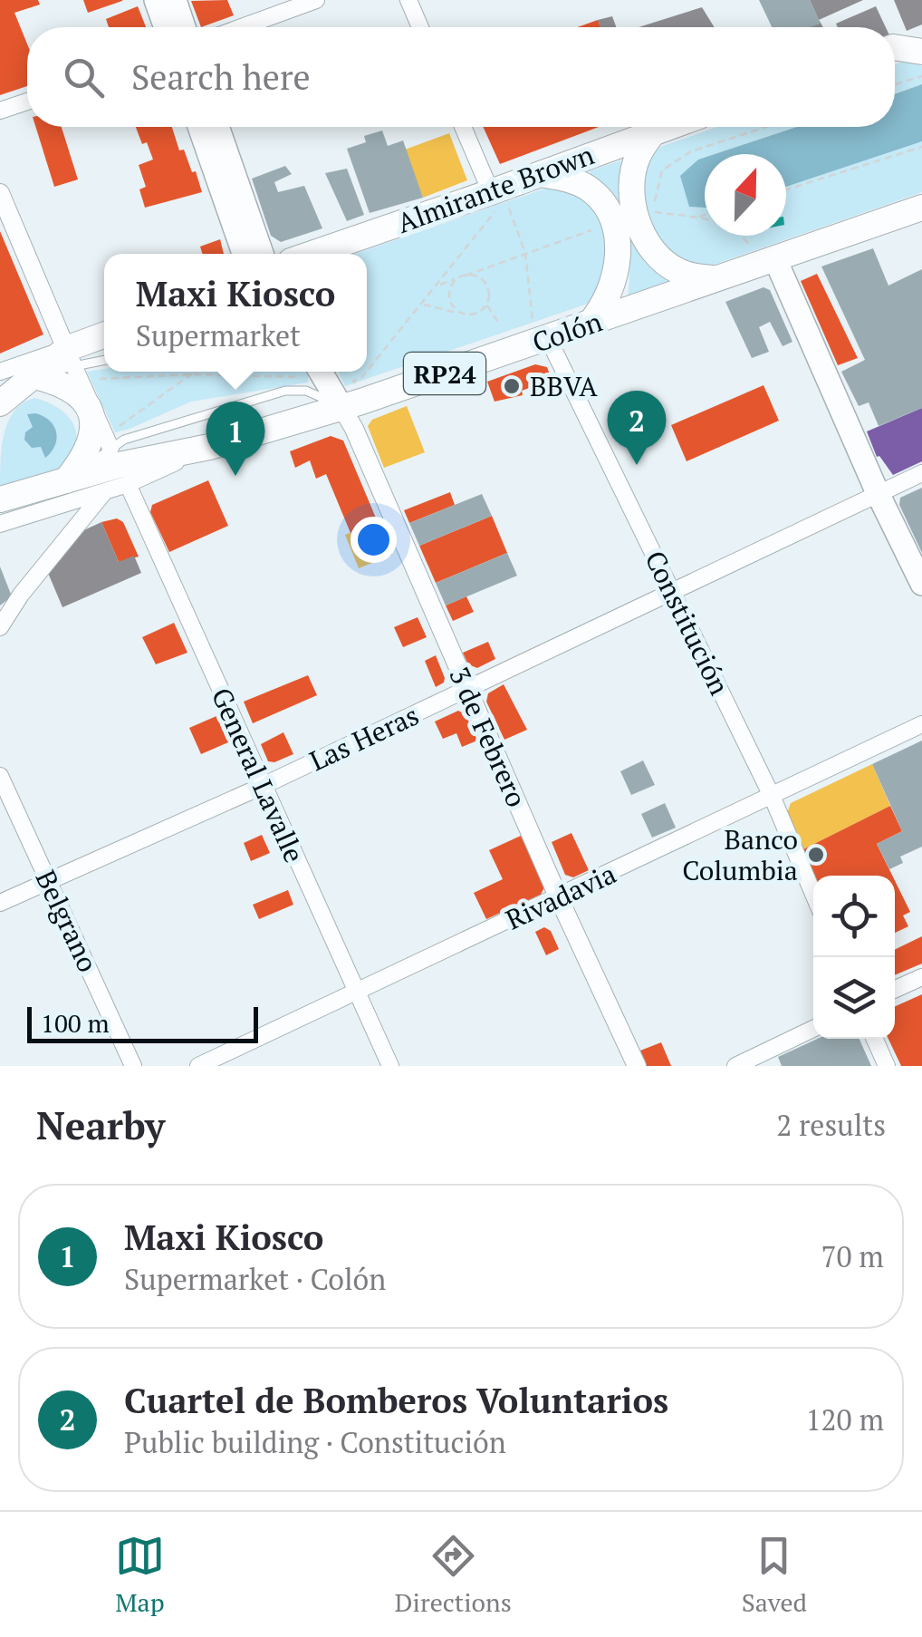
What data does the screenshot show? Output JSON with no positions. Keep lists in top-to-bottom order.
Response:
{
  "streets": {
    "main road": ["Almirante Brown", "Colón", "RP24"],
    "street": [
      "Constitución",
      "3 de Febrero",
      "Las Heras",
      "General Lavalle",
      "Rivadavia",
      "Belgrano"
    ]
  },
  "crossings": [
    ["Colón", "RP24"],
    ["Colón", "Constitución"],
    ["Colón", "3 de Febrero"],
    ["Colón", "General Lavalle"],
    ["Constitución", "Las Heras"],
    ["Constitución", "Rivadavia"],
    ["3 de Febrero", "Las Heras"],
    ["3 de Febrero", "Rivadavia"],
    ["Las Heras", "General Lavalle"],
    ["Las Heras", "Belgrano"],
    ["General Lavalle", "Rivadavia"]
  ],
  "places": ["BBVA", "Banco Columbia"],
  "scale_bar": "100 m",
  "north": "top",
  "page": {
    "search": "Search here",
    "popup": ["Maxi Kiosco", "Supermarket"],
    "pins": ["2", "1"],
    "scale": "100 m",
    "heading": ["Nearby", "2 results"],
    "list": [
      {
        "mark": "1",
        "name": "Maxi Kiosco",
        "note": "Supermarket · Colón",
        "value": "70 m"
      },
      {
        "mark": "2",
        "name": "Cuartel de Bomberos Voluntarios",
        "note": "Public building · Constitución",
        "value": "120 m"
      }
    ],
    "nav": ["Map", "Directions", "Saved"]
  }
}
